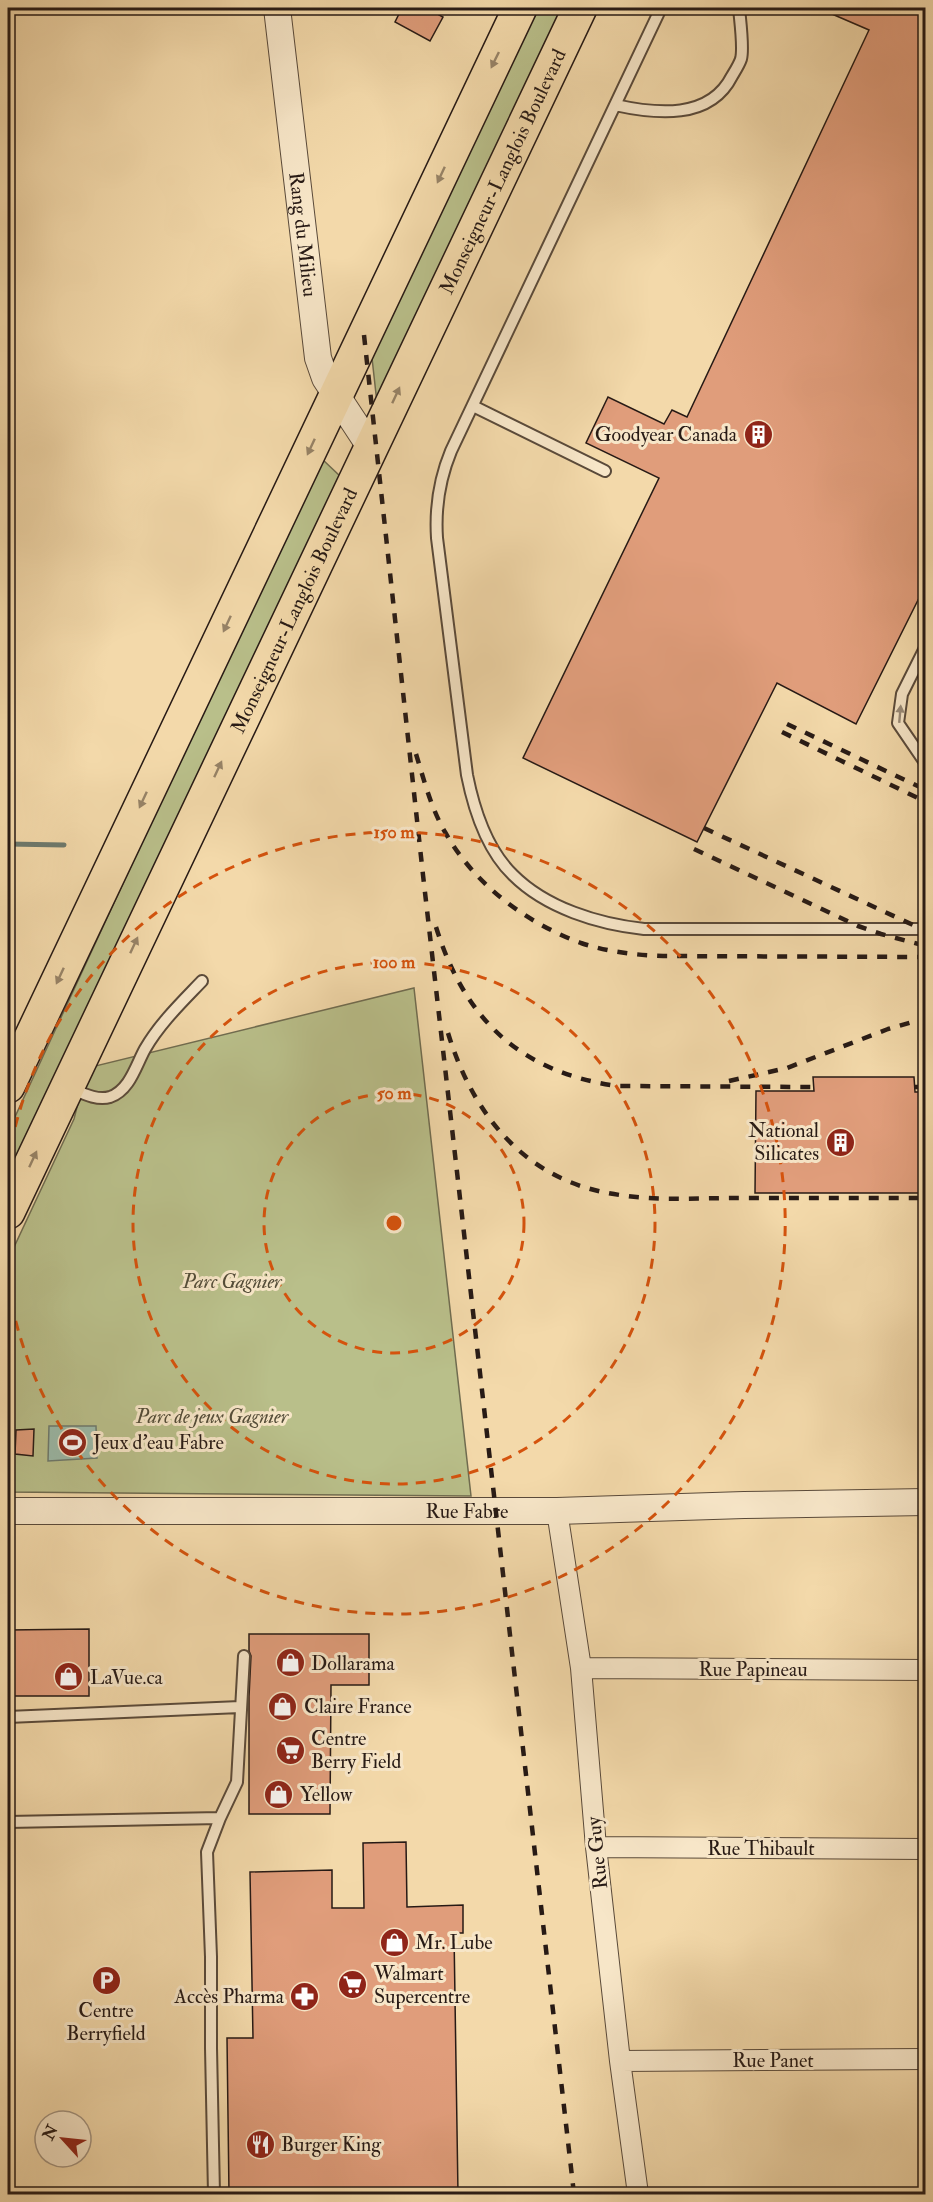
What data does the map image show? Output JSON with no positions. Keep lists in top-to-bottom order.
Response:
{
  "streets": {
    "highway": ["Monseigneur-Langlois Boulevard"],
    "street": [
      "Rang du Milieu",
      "Rue Fabre",
      "Rue Papineau",
      "Rue Thibault",
      "Rue Guy",
      "Rue Panet"
    ]
  },
  "crossings": [
    ["Monseigneur-Langlois Boulevard", "Rang du Milieu"],
    ["Rue Fabre", "Rue Guy"],
    ["Rue Papineau", "Rue Guy"],
    ["Rue Thibault", "Rue Guy"],
    ["Rue Guy", "Rue Panet"]
  ],
  "parks": ["Parc Gagnier", "Parc de jeux Gagnier"],
  "places": {
    "building": ["Goodyear Canada", "National Silicates"],
    "sports": ["Jeux d'eau Fabre"],
    "shop": [
      "Dollarama",
      "LaVue.ca",
      "Claire France",
      "Yellow",
      "Mr. Lube"
    ],
    "supermarket": ["Centre Berry Field", "Walmart Supercentre"],
    "parking": ["Centre Berryfield"],
    "pharmacy": ["Accès Pharma"],
    "restaurant": ["Burger King"]
  },
  "north": "top left",
  "rings": ["150 m", "100 m", "50 m"]
}
